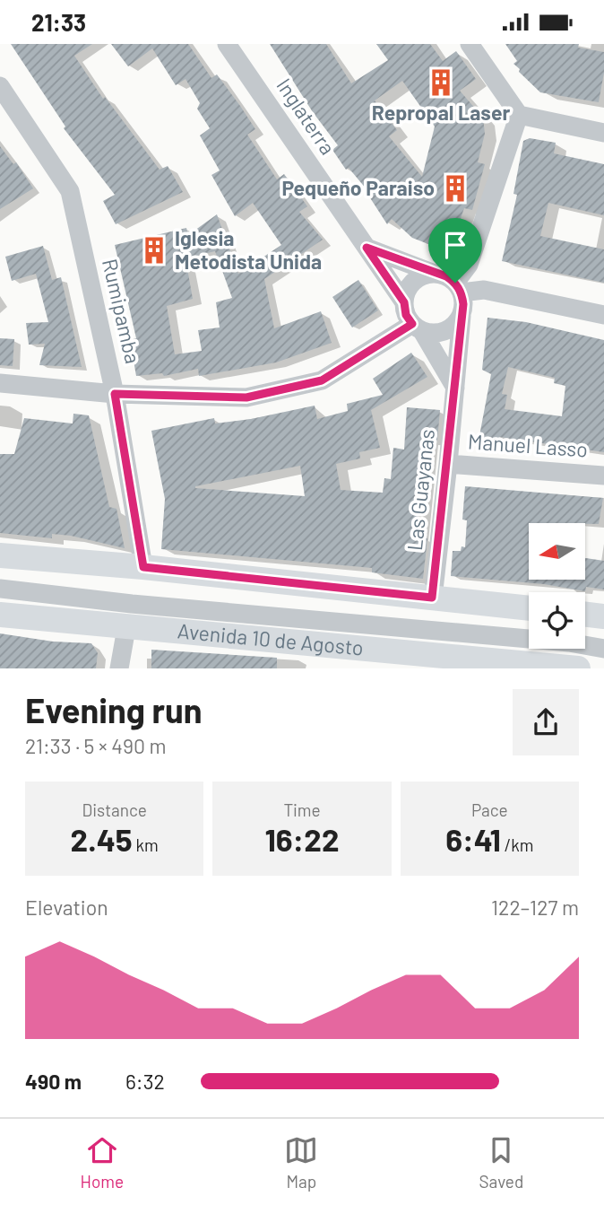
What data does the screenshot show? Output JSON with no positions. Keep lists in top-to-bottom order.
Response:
{
  "streets": {
    "main road": ["Avenida 10 de Agosto"],
    "street": [
      "Inglaterra",
      "Rumipamba",
      "Manuel Lasso",
      "Las Guayanas"
    ]
  },
  "crossings": [
    ["Inglaterra", "Las Guayanas"],
    ["Manuel Lasso", "Las Guayanas"]
  ],
  "places": {
    "building": ["Repropal Laser", "Pequeño Paraiso", "Iglesia Metodista Unida"]
  },
  "north": "left",
  "page": {
    "status": "21:33",
    "heading": ["Evening run", "21:33 · 5 × 490 m"],
    "stats": [
      ["Distance", "2.45 km"],
      ["Time", "16:22"],
      ["Pace", "6:41 /km"]
    ],
    "chart": ["Elevation", "122–127 m"],
    "list": [
      {
        "name": "490 m",
        "note": "6:32"
      }
    ],
    "tabs": ["Home", "Map", "Saved"]
  }
}
